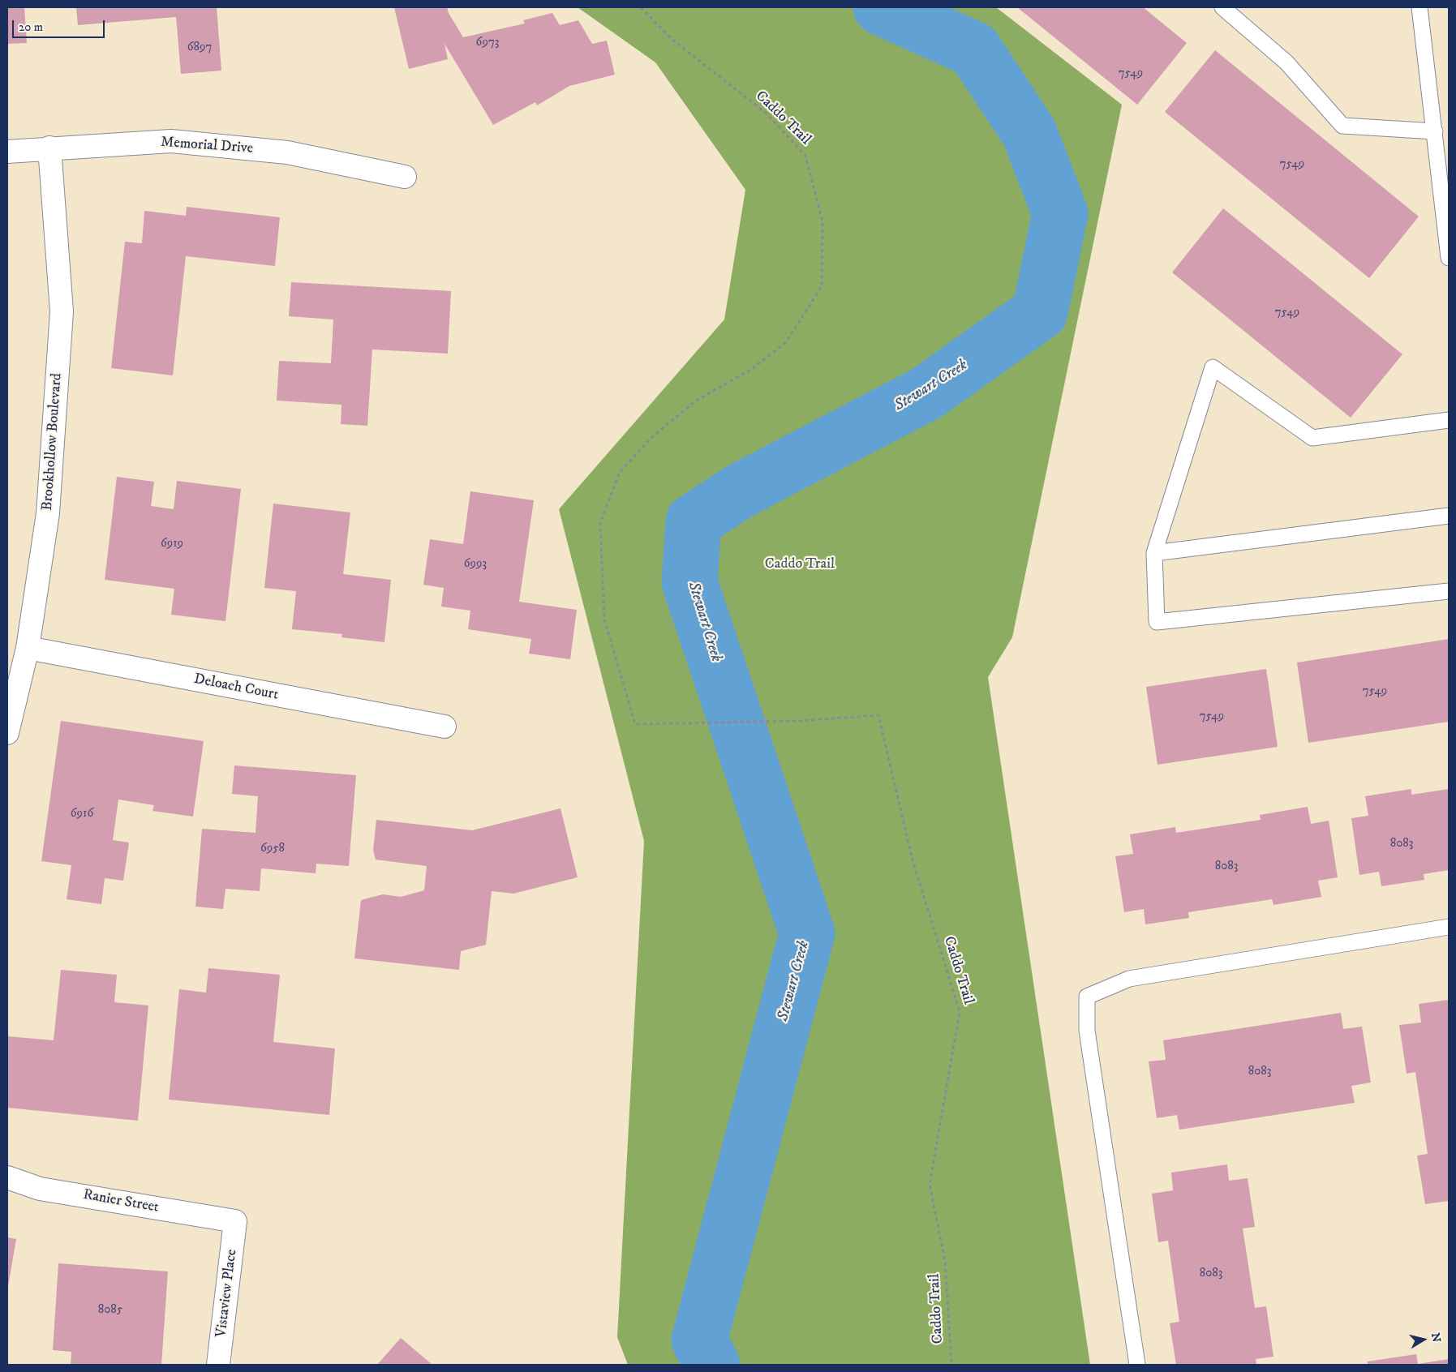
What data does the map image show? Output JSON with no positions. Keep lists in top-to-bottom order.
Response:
{
  "streets": {
    "street": [
      "Memorial Drive",
      "Brookhollow Boulevard",
      "Deloach Court",
      "Ranier Street",
      "Vistaview Place"
    ],
    "path": ["Caddo Trail"]
  },
  "crossings": [
    ["Memorial Drive", "Brookhollow Boulevard"],
    ["Brookhollow Boulevard", "Deloach Court"],
    ["Ranier Street", "Vistaview Place"]
  ],
  "water": ["Stewart Creek"],
  "parks": ["Caddo Trail"],
  "house_numbers": [
    "6973",
    "6897",
    "7549",
    "7549",
    "7549",
    "6919",
    "6993",
    "7549",
    "7549",
    "6916",
    "8083",
    "6958",
    "8083",
    "8083",
    "8083",
    "8085"
  ],
  "scale_bar": "20 m",
  "north": "right"
}
